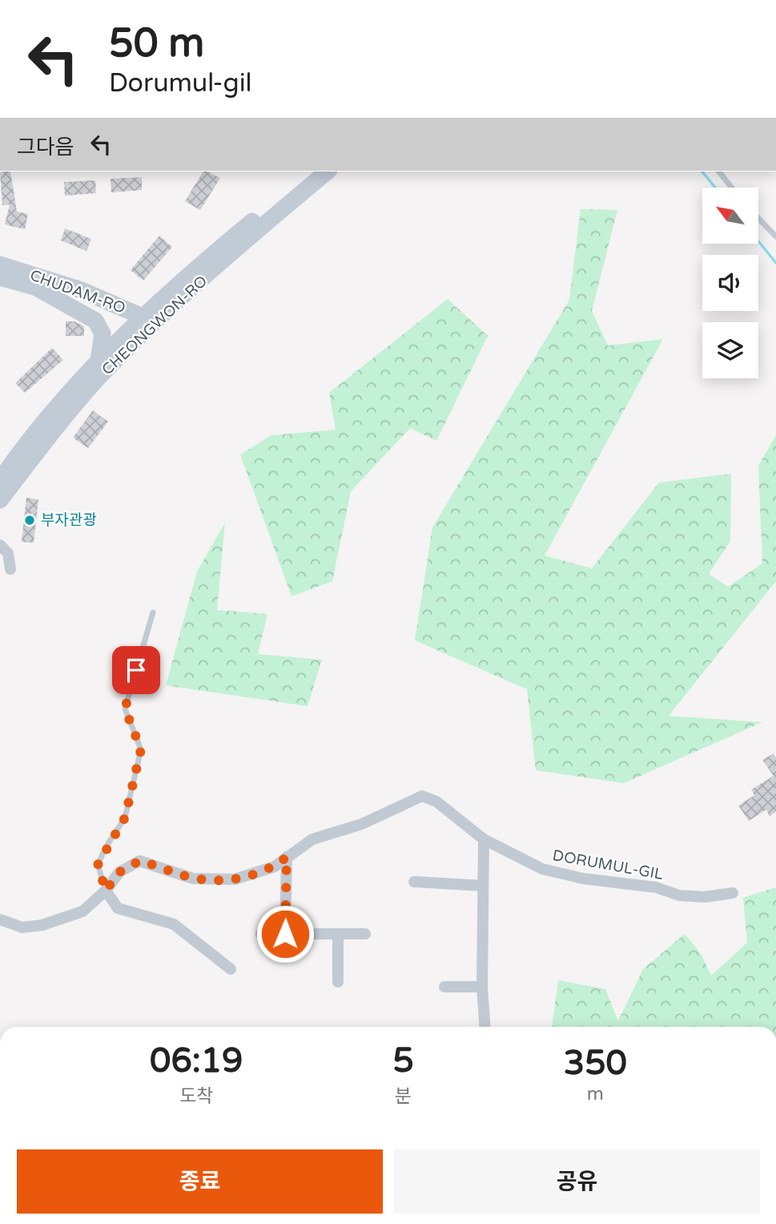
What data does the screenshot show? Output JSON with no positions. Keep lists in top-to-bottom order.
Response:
{
  "streets": {
    "main road": ["CHUDAM-RO", "CHEONGWON-RO"],
    "street": ["DORUMUL-GIL"]
  },
  "crossings": [
    ["CHUDAM-RO", "CHEONGWON-RO"]
  ],
  "places": ["부자관광"],
  "north": "top left",
  "page": {
    "turn": ["50 m", "Dorumul-gil"],
    "then": "그다음",
    "eta": [
      "06:19",
      "도착",
      "5",
      "분",
      "350",
      "m"
    ],
    "buttons": ["종료", "공유"]
  }
}
